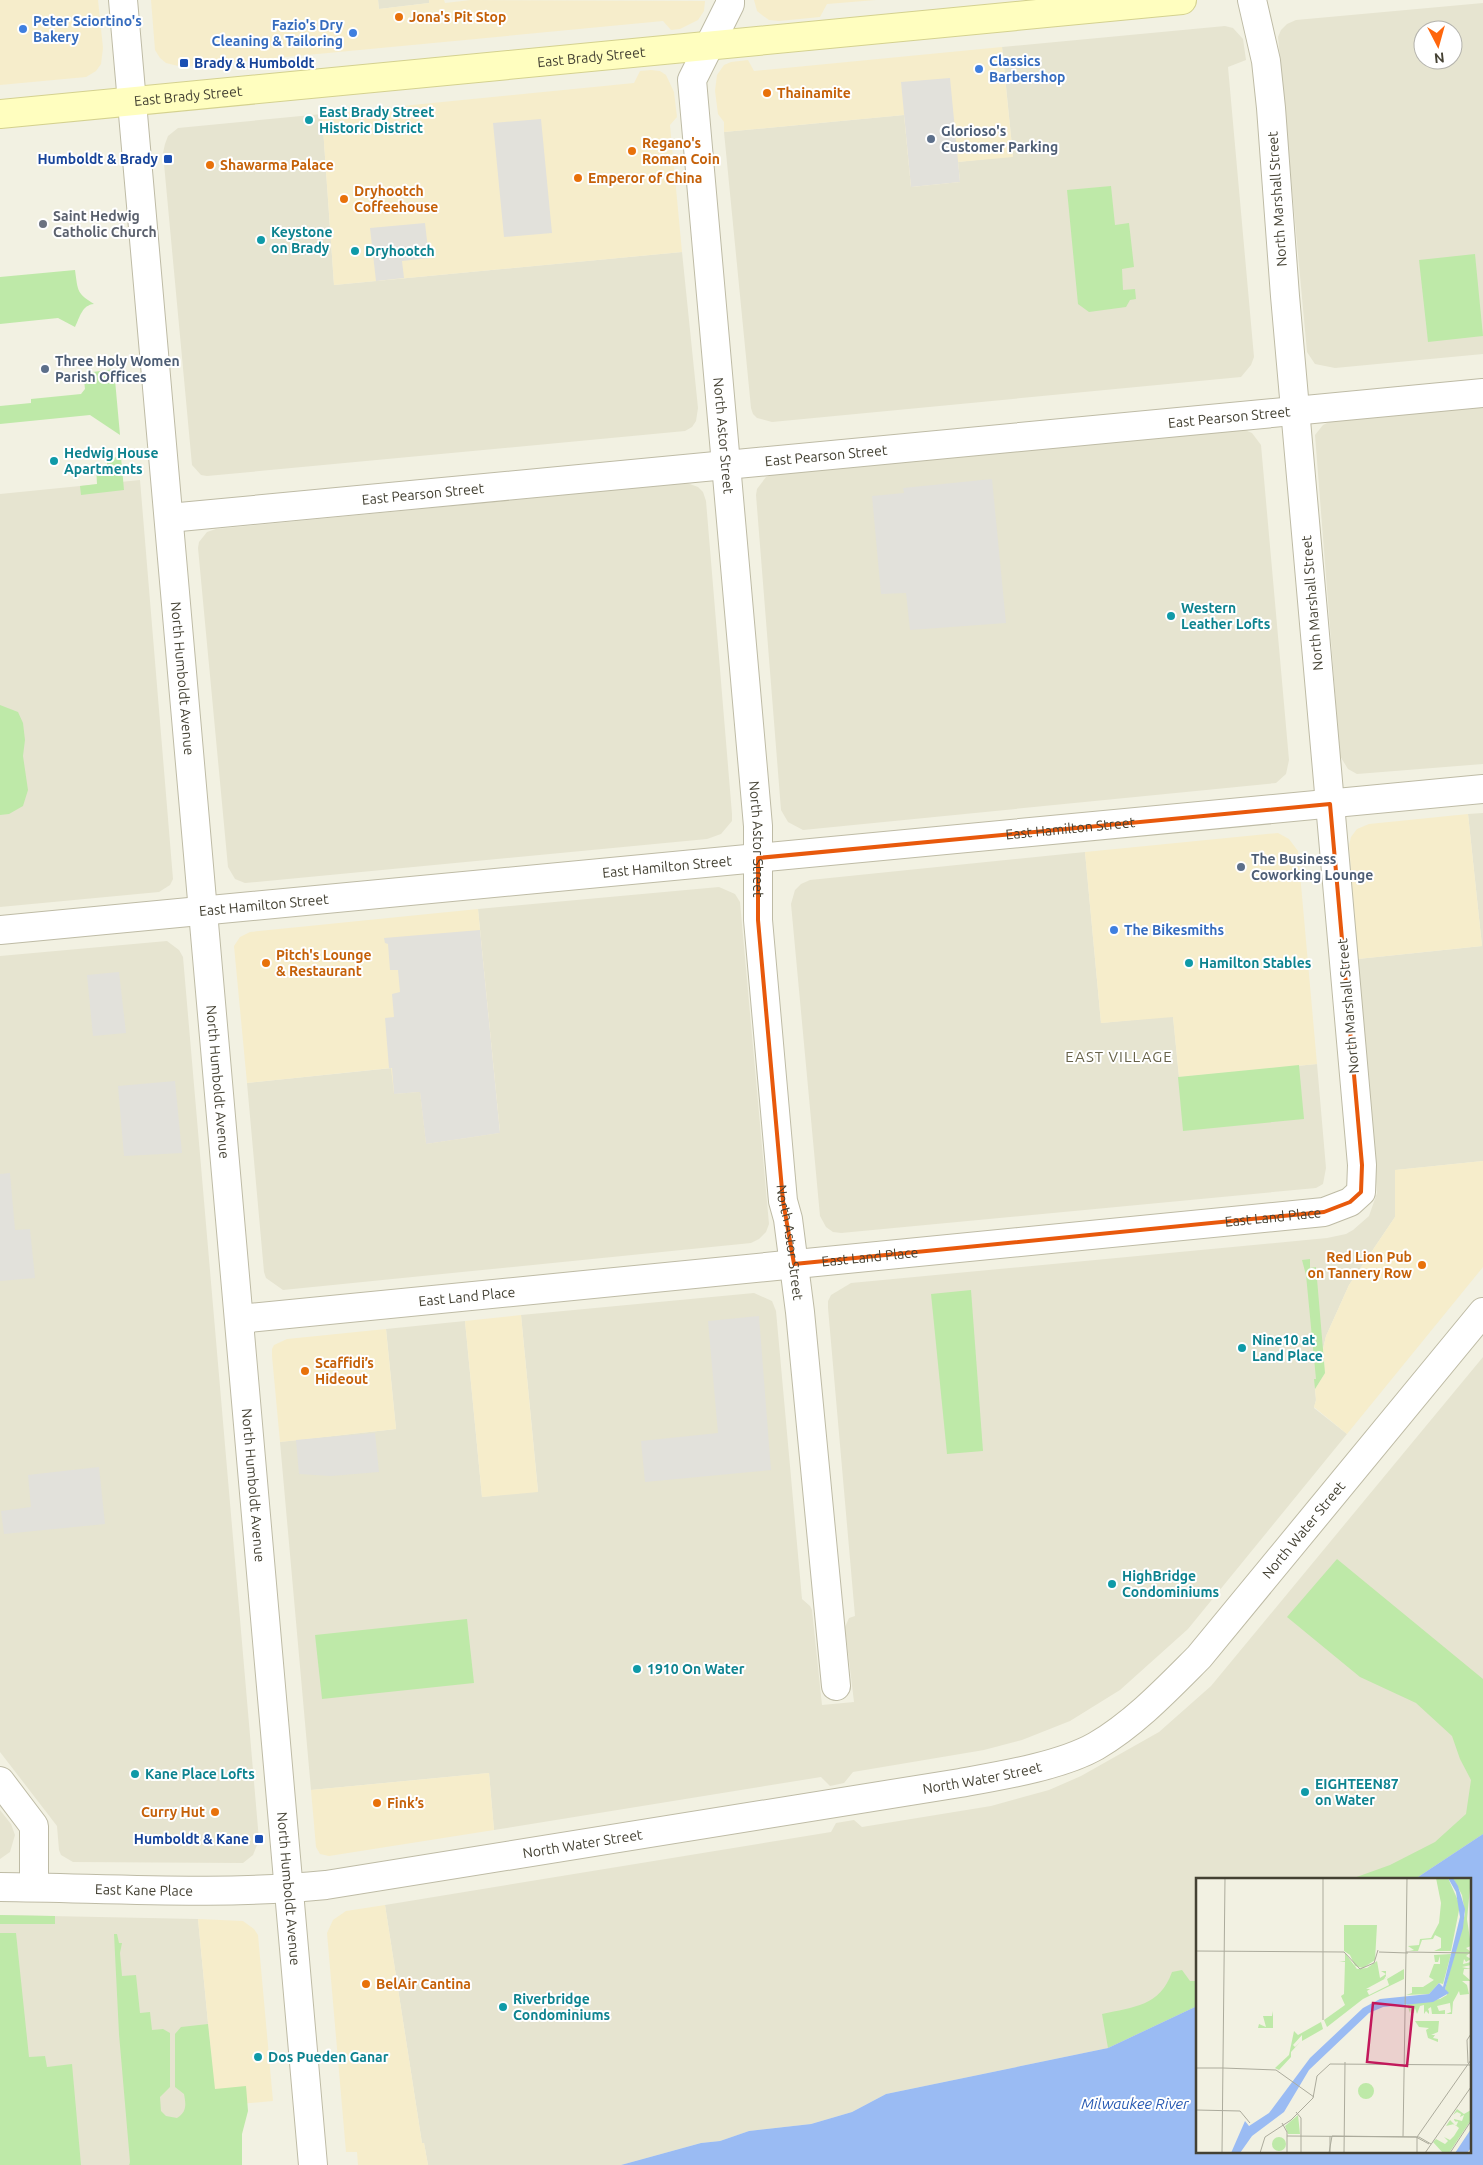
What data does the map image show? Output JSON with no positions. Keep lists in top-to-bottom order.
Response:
{
  "streets": {
    "main road": ["East Brady Street"],
    "street": [
      "North Marshall Street",
      "East Pearson Street",
      "North Astor Street",
      "North Humboldt Avenue",
      "East Hamilton Street",
      "East Land Place",
      "North Water Street",
      "East Kane Place"
    ]
  },
  "crossings": [
    ["East Brady Street", "North Astor Street"],
    ["East Brady Street", "North Humboldt Avenue"],
    ["North Marshall Street", "East Pearson Street"],
    ["North Marshall Street", "East Hamilton Street"],
    ["North Marshall Street", "East Land Place"],
    ["East Pearson Street", "North Astor Street"],
    ["East Pearson Street", "North Humboldt Avenue"],
    ["North Astor Street", "East Hamilton Street"],
    ["North Astor Street", "East Land Place"],
    ["North Humboldt Avenue", "East Hamilton Street"],
    ["North Humboldt Avenue", "East Land Place"],
    ["North Humboldt Avenue", "North Water Street"],
    ["North Humboldt Avenue", "East Kane Place"],
    ["North Water Street", "East Kane Place"]
  ],
  "districts": ["EAST VILLAGE"],
  "water": ["Milwaukee River"],
  "places": {
    "other": [
      "Jona's Pit Stop",
      "Peter Sciortino's Bakery",
      "Fazio's Dry Cleaning & Tailoring",
      "Classics Barbershop",
      "Thainamite",
      "East Brady Street Historic District",
      "Glorioso's Customer Parking",
      "Regano's Roman Coin",
      "Shawarma Palace",
      "Emperor of China",
      "Dryhootch Coffeehouse",
      "Saint Hedwig Catholic Church",
      "Keystone on Brady",
      "Dryhootch",
      "Three Holy Women Parish Offices",
      "Hedwig House Apartments",
      "Western Leather Lofts",
      "The Business Coworking Lounge",
      "The Bikesmiths",
      "Pitch's Lounge & Restaurant",
      "Hamilton Stables",
      "Red Lion Pub on Tannery Row",
      "Nine10 at Land Place",
      "Scaffidi’s Hideout",
      "HighBridge Condominiums",
      "1910 On Water",
      "Kane Place Lofts",
      "EIGHTEEN87 on Water",
      "Fink’s",
      "Curry Hut",
      "BelAir Cantina",
      "Riverbridge Condominiums",
      "Dos Pueden Ganar"
    ],
    "transit": ["Brady & Humboldt", "Humboldt & Brady", "Humboldt & Kane"]
  },
  "north": "bottom"
}
